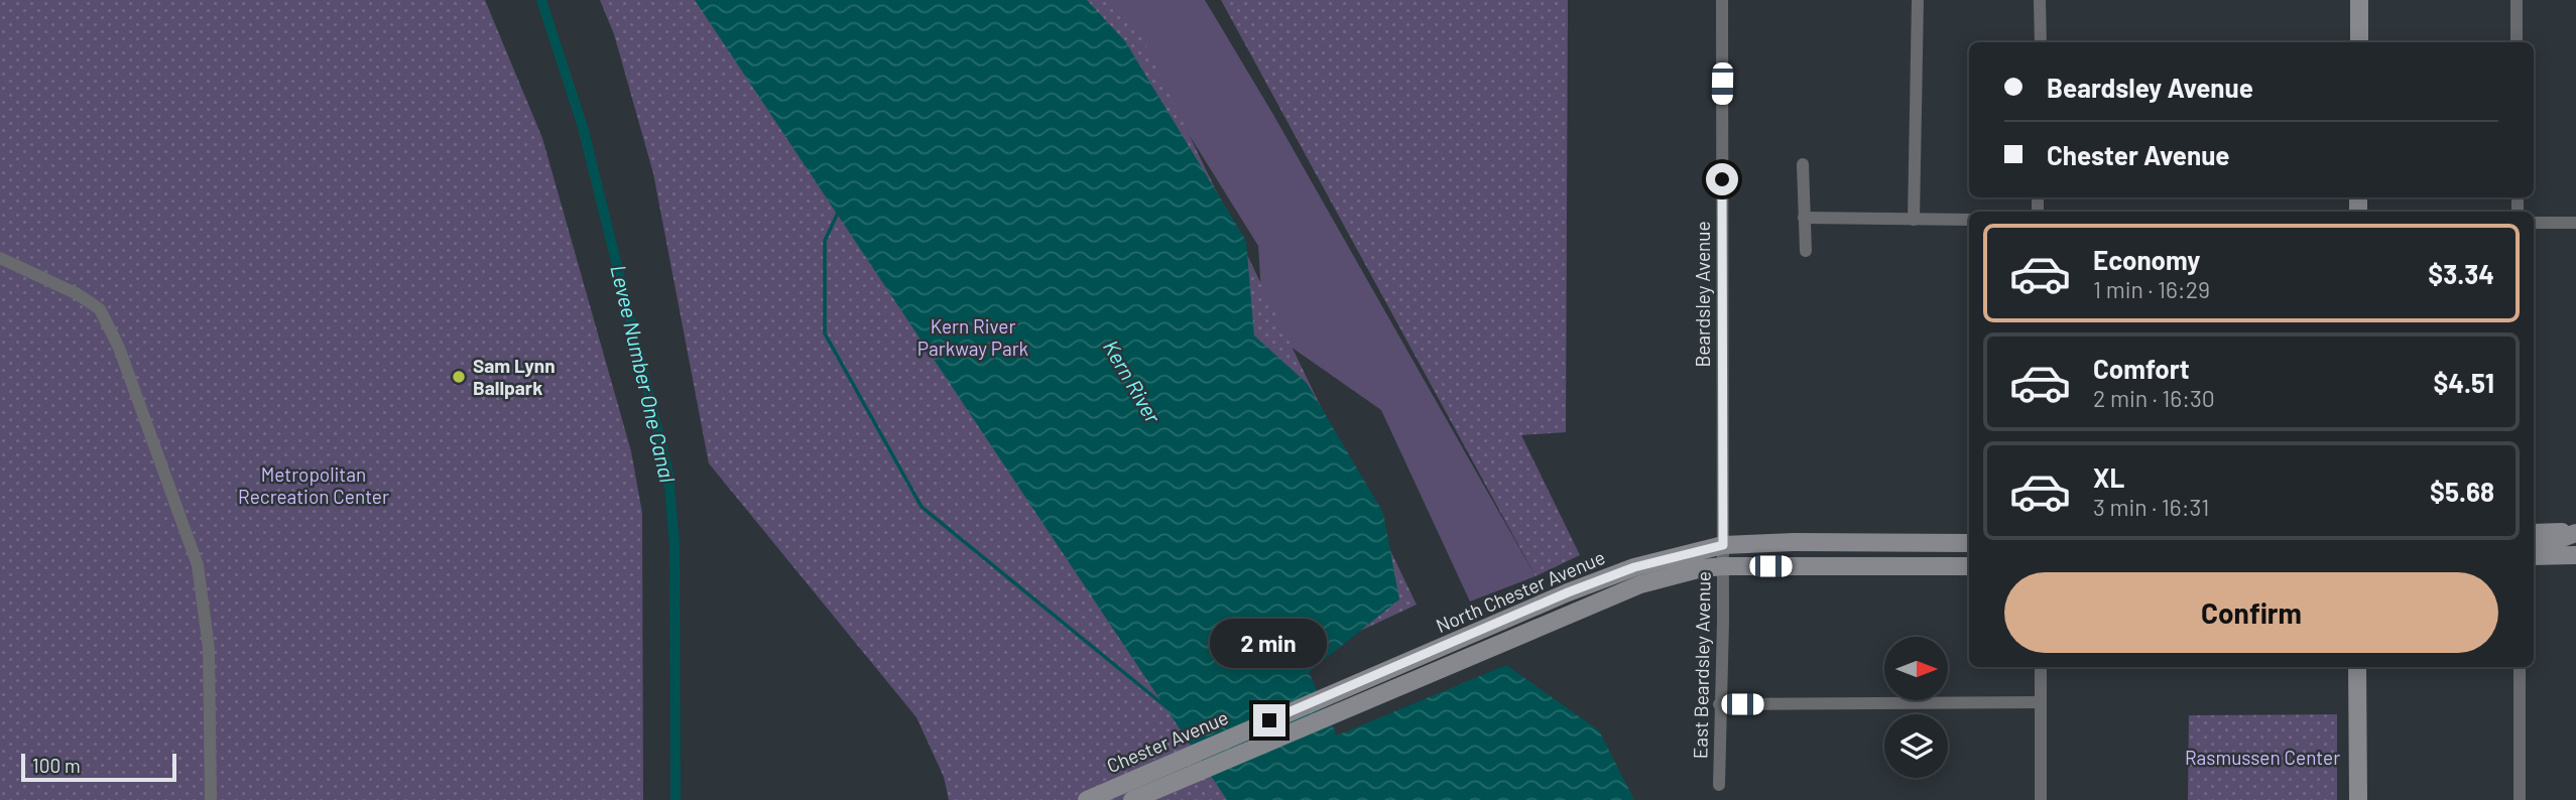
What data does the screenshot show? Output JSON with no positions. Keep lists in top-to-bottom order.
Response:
{
  "streets": {
    "main road": ["North Chester Avenue", "Chester Avenue"],
    "street": ["Beardsley Avenue", "East Beardsley Avenue"]
  },
  "crossings": [
    ["Beardsley Avenue", "North Chester Avenue"],
    ["Beardsley Avenue", "East Beardsley Avenue"],
    ["North Chester Avenue", "East Beardsley Avenue"],
    ["North Chester Avenue", "Chester Avenue"]
  ],
  "water": ["Levee Number One Canal", "Kern River"],
  "parks": ["Kern River Parkway Park", "Metropolitan Recreation Center", "Rasmussen Center"],
  "places": ["Sam Lynn Ballpark"],
  "scale_bar": "100 m",
  "north": "right",
  "page": {
    "banner": ["Beardsley Avenue", "Chester Avenue"],
    "list": [
      {
        "name": "Economy",
        "note": "1 min · 16:29",
        "value": "$3.34"
      },
      {
        "name": "Comfort",
        "note": "2 min · 16:30",
        "value": "$4.51"
      },
      {
        "name": "XL",
        "note": "3 min · 16:31",
        "value": "$5.68"
      }
    ],
    "buttons": "Confirm",
    "bubble": "2 min",
    "scale": "100 m"
  }
}
